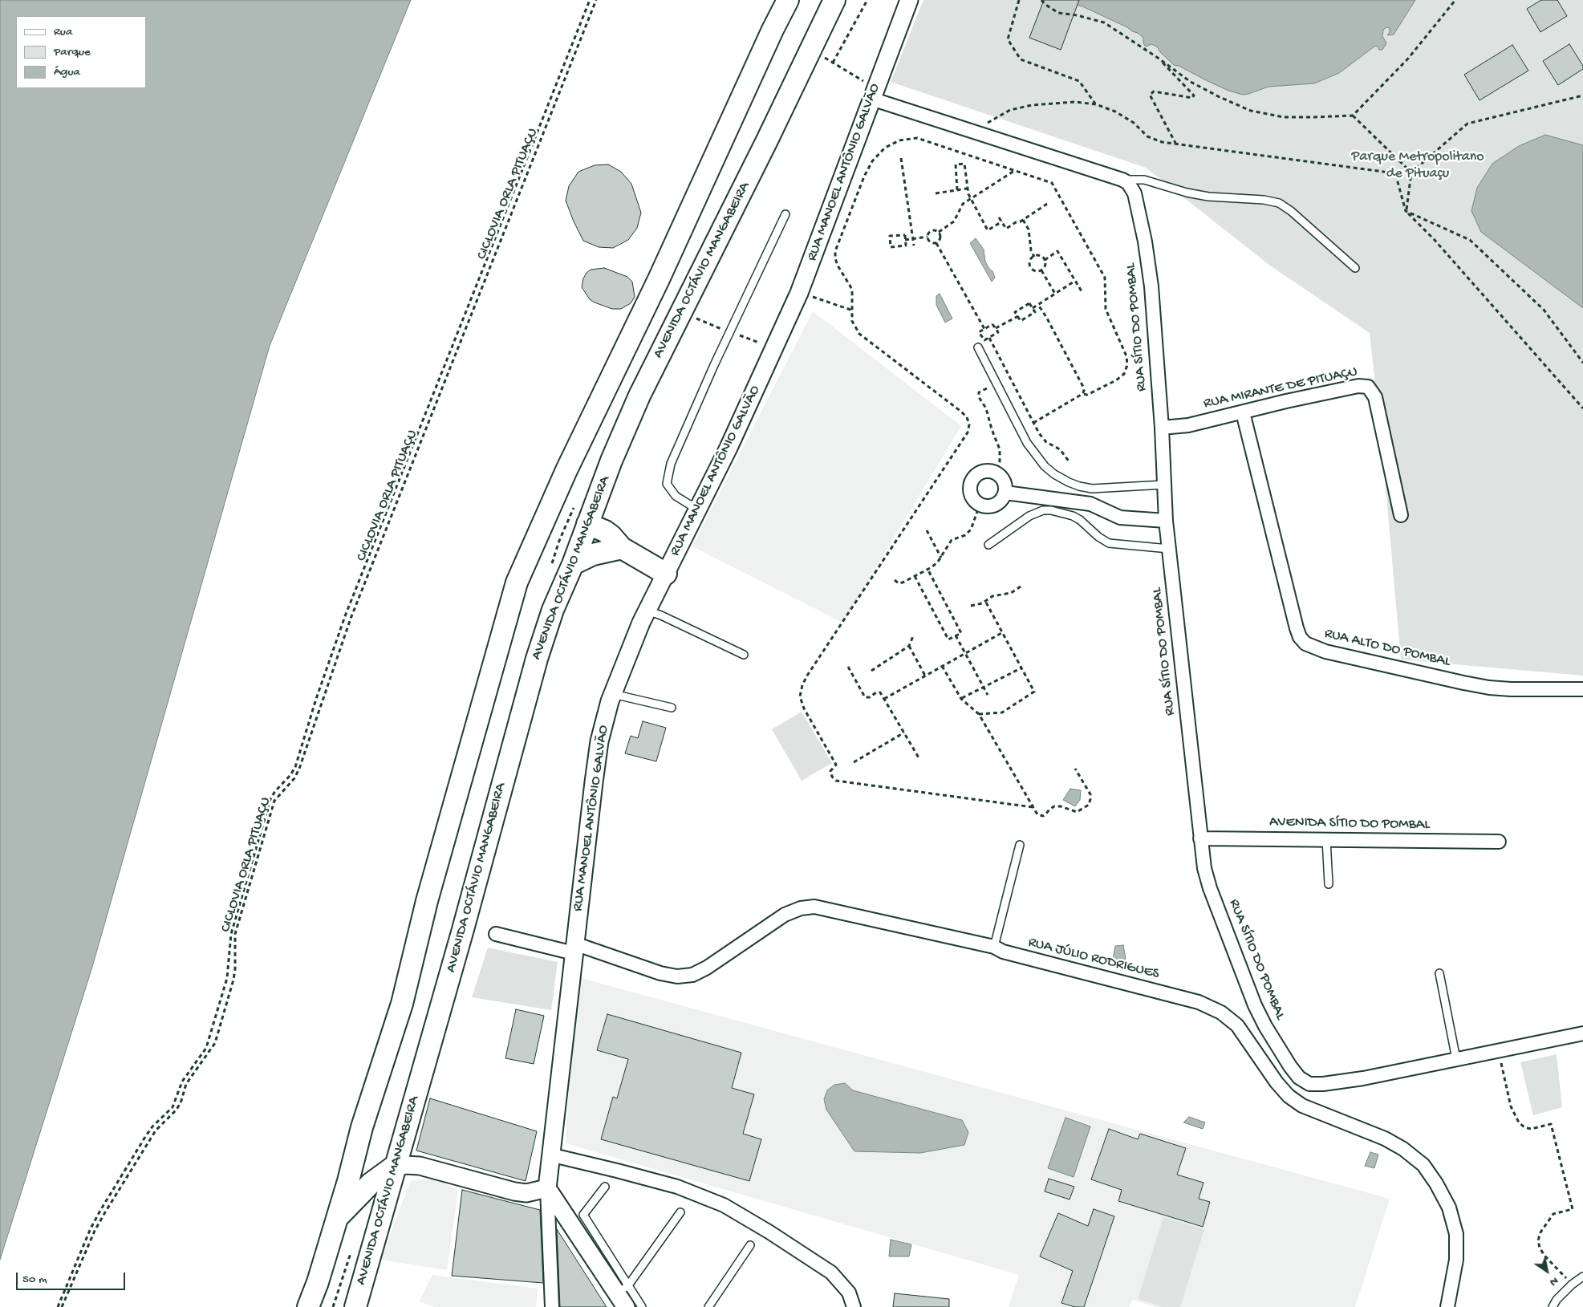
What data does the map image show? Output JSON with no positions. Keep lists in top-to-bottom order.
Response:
{
  "streets": {
    "main road": ["AVENIDA OCTÁVIO MANGABEIRA"],
    "street": [
      "RUA MANOEL ANTÔNIO GALVÃO",
      "RUA SÍTIO DO POMBAL",
      "RUA MIRANTE DE PITUAÇU",
      "RUA ALTO DO POMBAL",
      "AVENIDA SÍTIO DO POMBAL",
      "RUA JÚLIO RODRIGUES"
    ],
    "path": ["CICLOVIA ORLA PITUAÇU"]
  },
  "crossings": [
    ["RUA MANOEL ANTÔNIO GALVÃO", "RUA SÍTIO DO POMBAL"],
    ["RUA MANOEL ANTÔNIO GALVÃO", "RUA JÚLIO RODRIGUES"],
    ["RUA SÍTIO DO POMBAL", "RUA MIRANTE DE PITUAÇU"],
    ["RUA SÍTIO DO POMBAL", "AVENIDA SÍTIO DO POMBAL"],
    ["RUA MIRANTE DE PITUAÇU", "RUA ALTO DO POMBAL"]
  ],
  "parks": ["Parque Metropolitano de Pituaçu"],
  "legend": ["Rua", "Parque", "Água"],
  "scale_bar": "50 m",
  "north": "bottom right"
}
